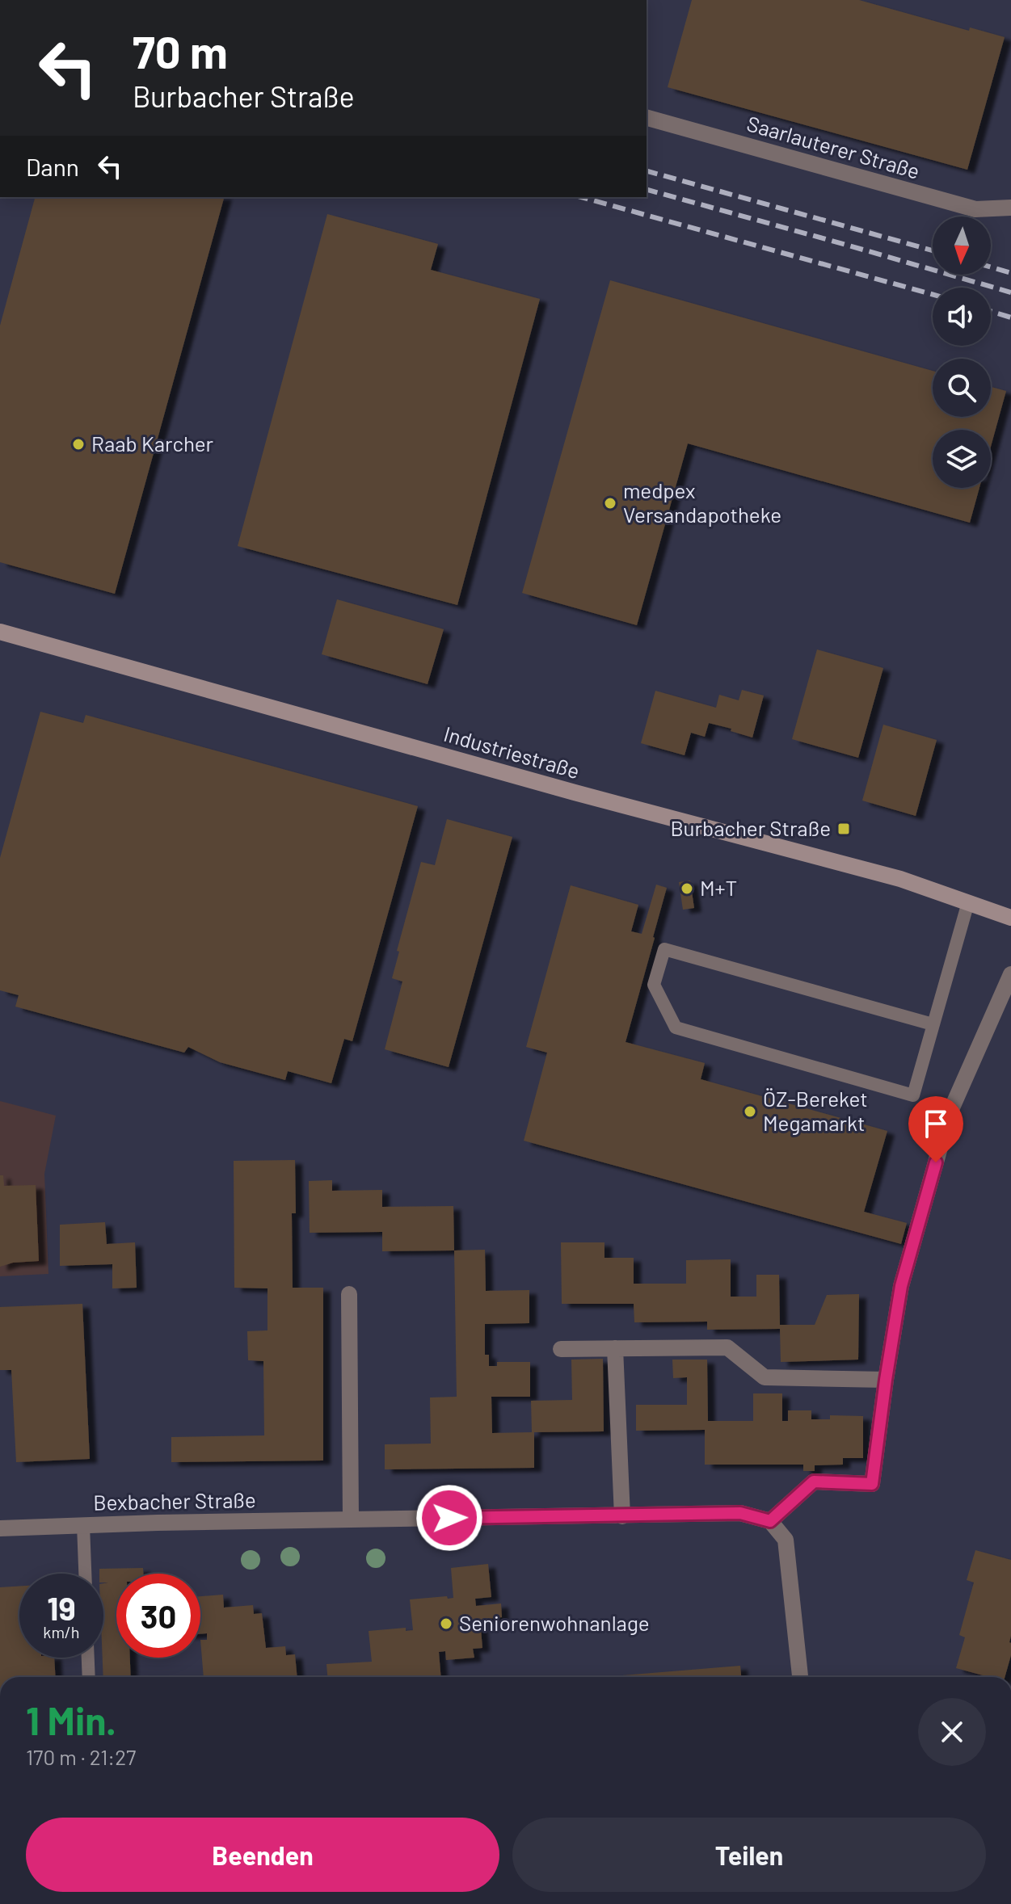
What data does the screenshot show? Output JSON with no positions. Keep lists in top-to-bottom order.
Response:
{
  "streets": {
    "street": ["Saarlauterer Straße", "Industriestraße", "Bexbacher Straße"]
  },
  "places": {
    "other": [
      "Raab Karcher",
      "medpex Versandapotheke",
      "M+T",
      "ÖZ-Bereket Megamarkt",
      "Seniorenwohnanlage"
    ],
    "transit": ["Burbacher Straße"]
  },
  "north": "bottom",
  "page": {
    "turn": ["70 m", "Burbacher Straße"],
    "then": "Dann",
    "speed": "19 km/h",
    "limit": "30",
    "heading": ["1 Min.", "170 m · 21:27"],
    "buttons": ["Beenden", "Teilen"]
  }
}
